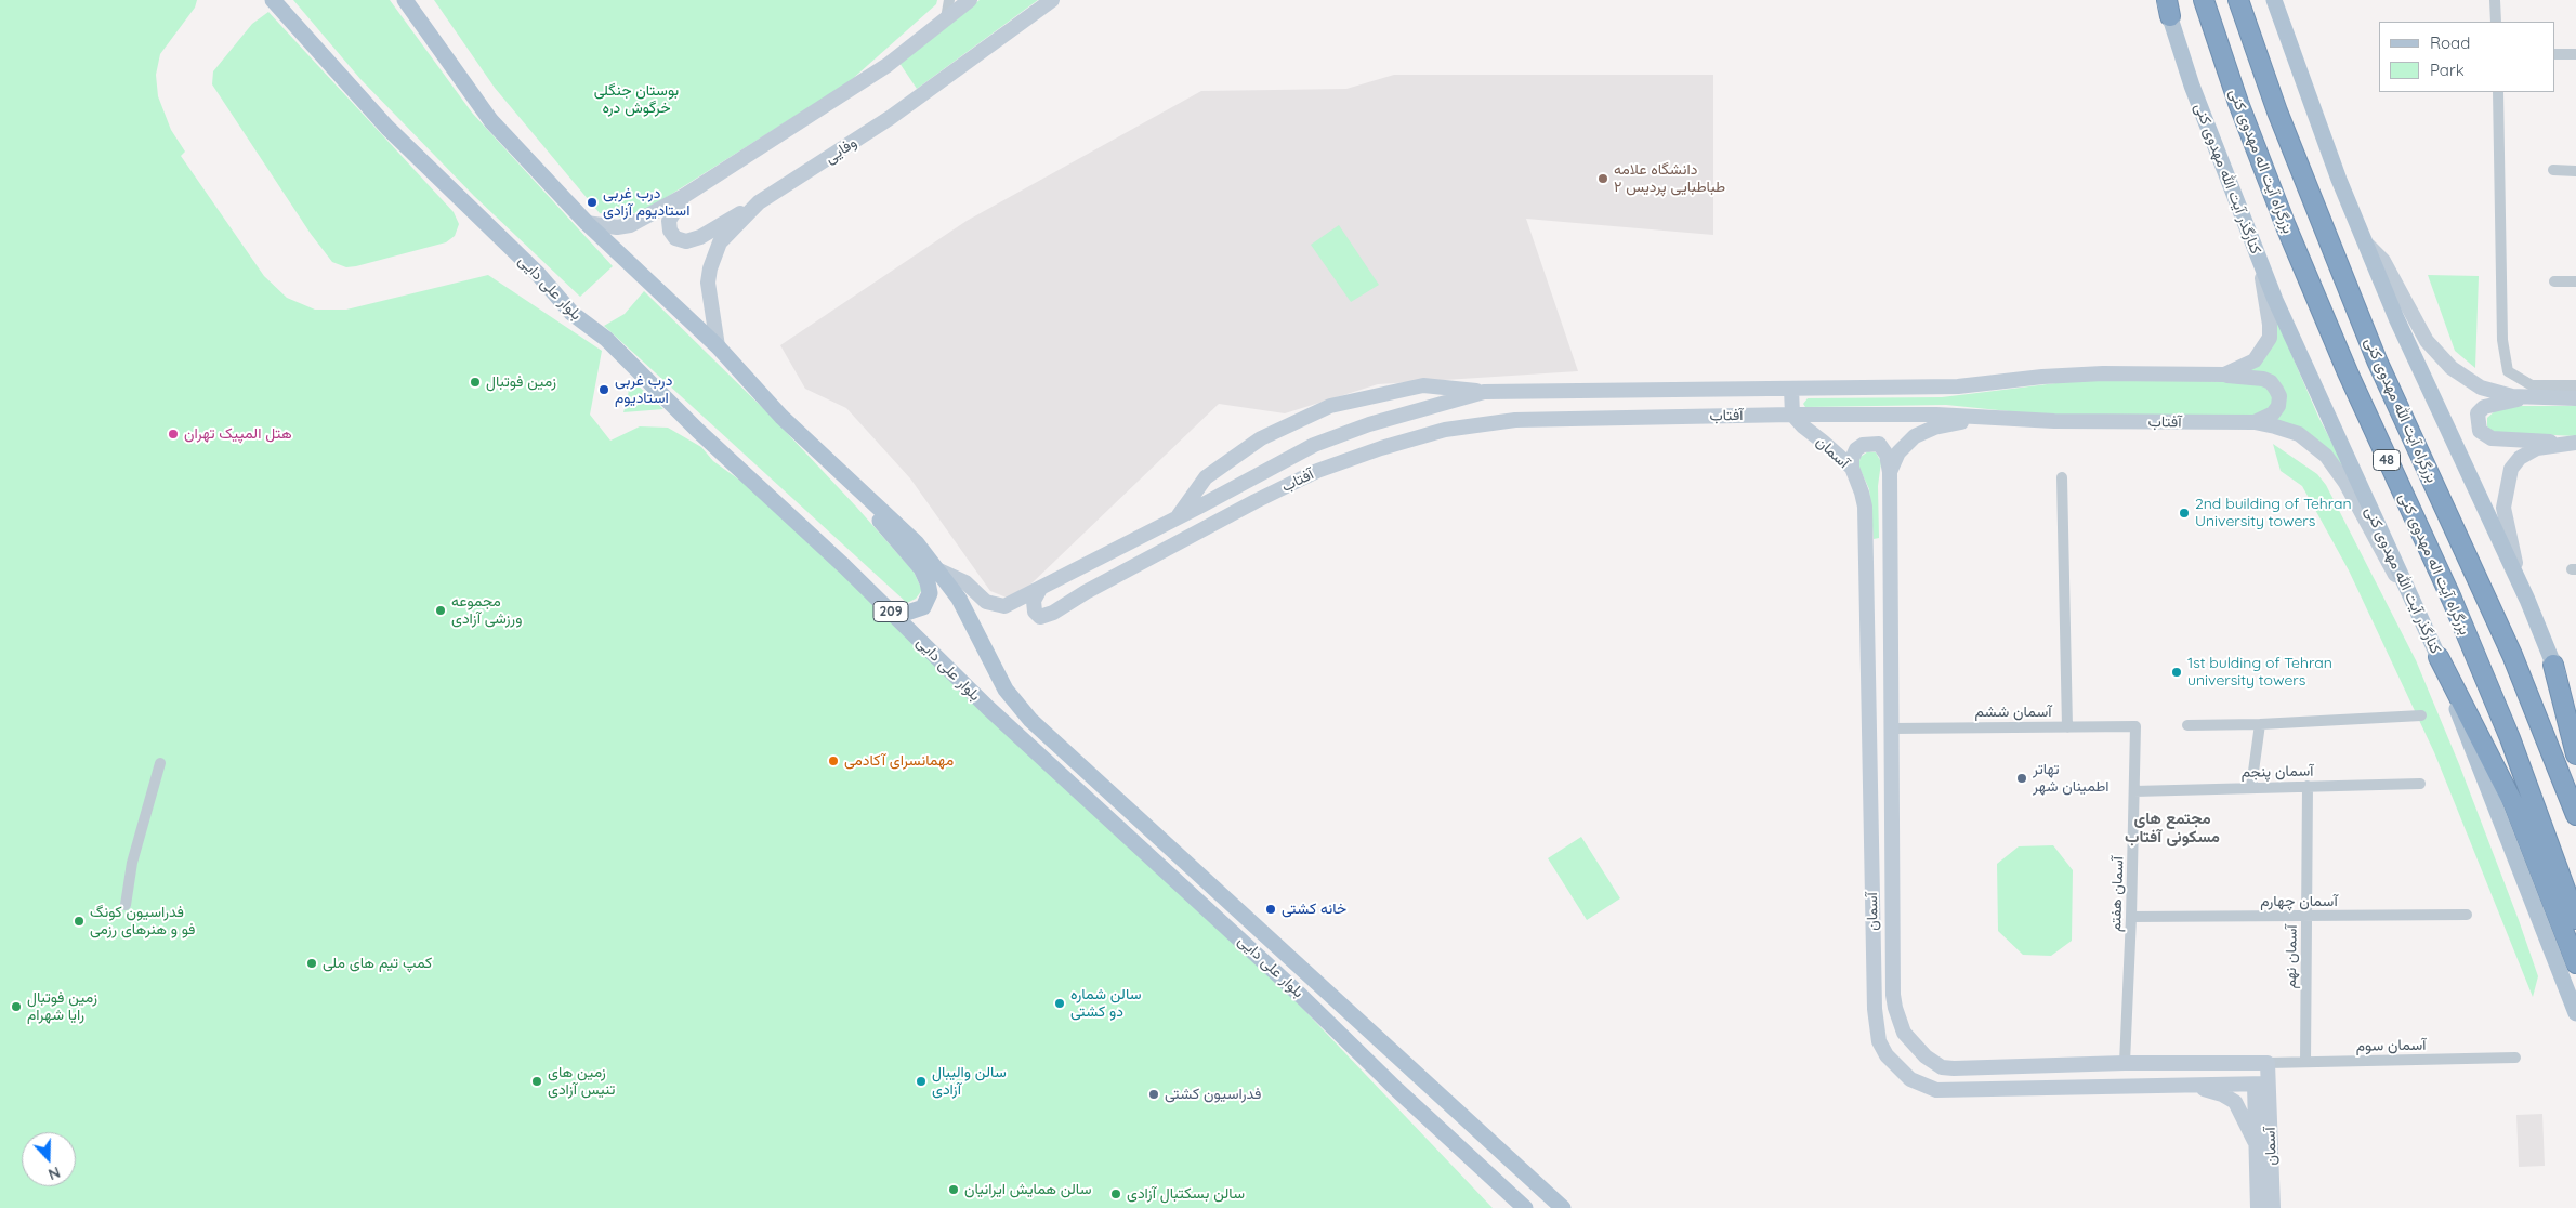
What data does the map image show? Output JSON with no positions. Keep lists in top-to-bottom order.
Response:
{
  "streets": {
    "highway": ["بزرگراه آیت اله مهدوی کنی", "بزرگراه آیت الله مهدوی کنی", "48"],
    "main road": ["کنارگذر آیت الله مهدوی کنی", "بلوار علی دایی", "209"],
    "street": [
      "وفایی",
      "آفتاب",
      "آسمان",
      "آسمان ششم",
      "آسمان پنجم",
      "آسمان هفتم",
      "آسمان چهارم",
      "آسمان نهم",
      "آسمان سوم"
    ]
  },
  "crossings": [
    ["وفایی", "بلوار علی دایی"],
    ["کنارگذر آیت الله مهدوی کنی", "آفتاب"],
    ["بلوار علی دایی", "آفتاب"],
    ["آفتاب", "آسمان"],
    ["آسمان", "آسمان ششم"],
    ["آسمان", "آسمان هفتم"],
    ["آسمان", "آسمان سوم"],
    ["آسمان ششم", "آسمان هفتم"],
    ["آسمان پنجم", "آسمان هفتم"],
    ["آسمان پنجم", "آسمان نهم"],
    ["آسمان هفتم", "آسمان چهارم"],
    ["آسمان چهارم", "آسمان نهم"],
    ["آسمان نهم", "آسمان سوم"]
  ],
  "districts": ["مجتمع های مسکونی آفتاب"],
  "parks": ["بوستان جنگلی خرگوش دره"],
  "places": [
    "دانشگاه علامه طباطبایی پردیس ۲",
    "درب غربی استادیوم آزادی",
    "زمین فوتبال",
    "درب غربی استادیوم",
    "هتل المپیک تهران",
    "2nd building of Tehran University towers",
    "مجموعه ورزشی آزادی",
    "1st bulding of Tehran university towers",
    "مهمانسرای آکادمی",
    "تهاتر اطمینان شهر",
    "خانه کشتی",
    "فدراسیون کونگ فو و هنرهای رزمی",
    "کمپ تیم های ملی",
    "سالن شماره دو کشتی",
    "زمین فوتبال رایا شهرام",
    "زمین های تنیس آزادی",
    "سالن والیبال آزادی",
    "فدراسیون کشتی",
    "سالن همایش ایرانیان",
    "سالن بسکتبال آزادی"
  ],
  "legend": ["Road", "Park"],
  "north": "bottom"
}
